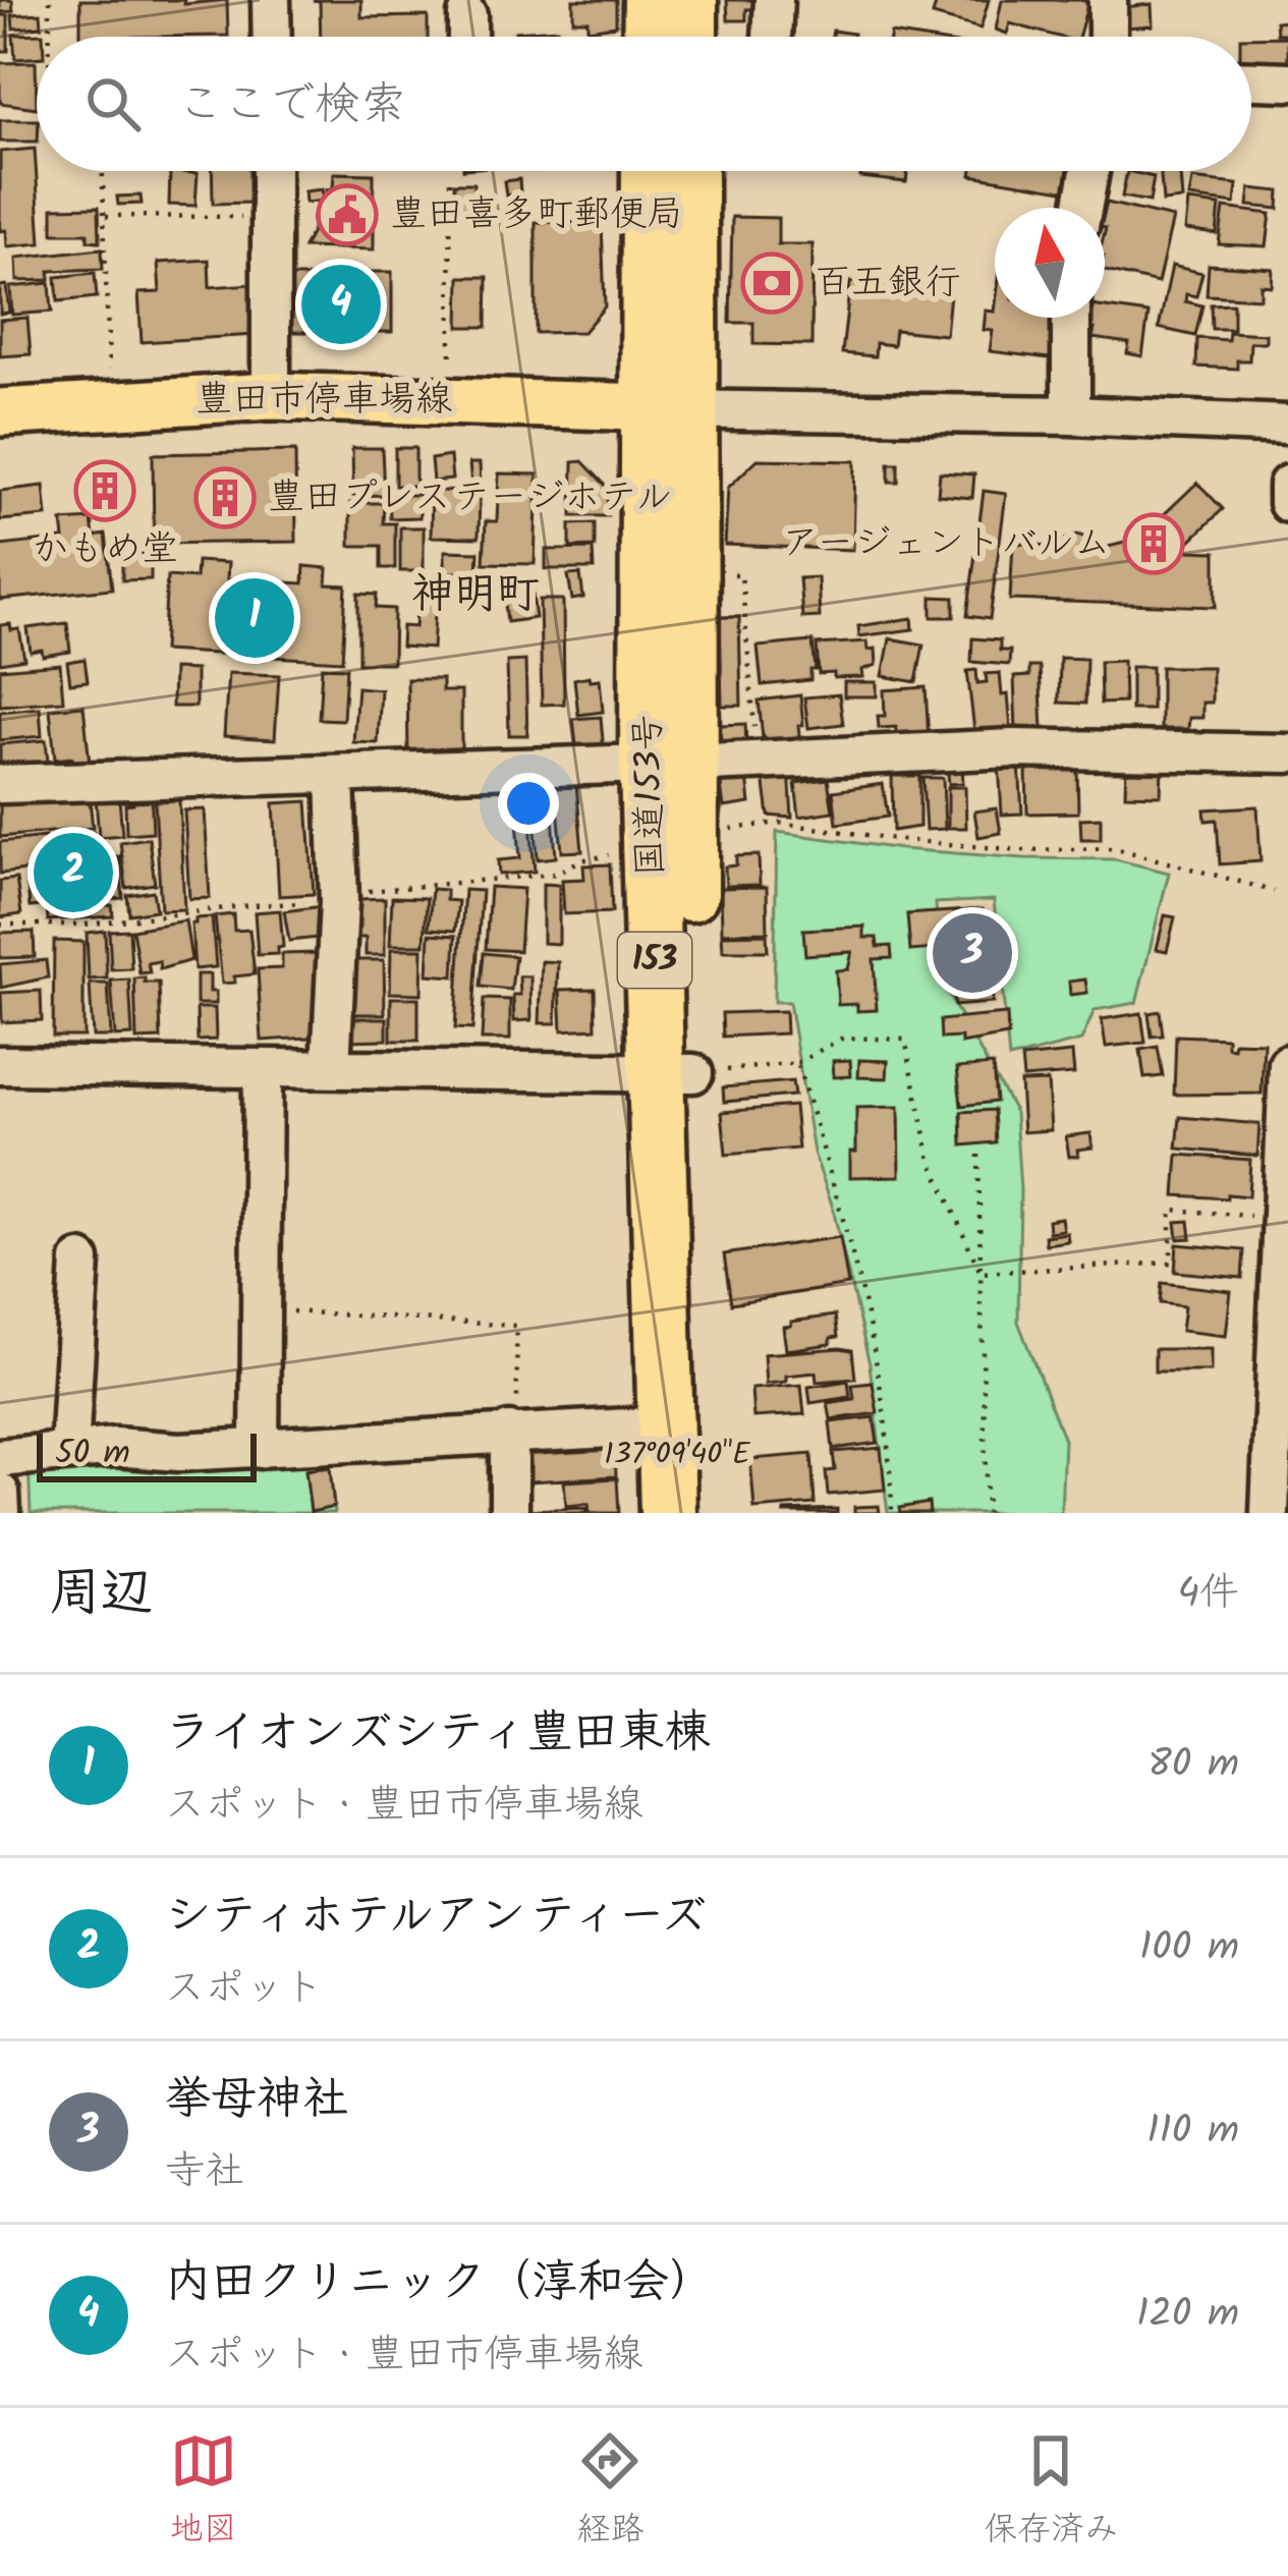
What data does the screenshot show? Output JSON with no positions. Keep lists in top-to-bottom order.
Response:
{
  "streets": {
    "highway": ["国道153号", "153"],
    "main road": ["豊田市停車場線"]
  },
  "crossings": [
    ["豊田市停車場線", "国道153号"]
  ],
  "districts": ["神明町"],
  "places": {
    "public building": ["豊田喜多町郵便局"],
    "bank": ["百五銀行"],
    "building": ["かもめ堂", "豊田プレステージホテル", "アージェントバルム"]
  },
  "scale_bar": "50 m",
  "north": "top",
  "page": {
    "search": "ここで検索",
    "pins": [
      "4",
      "1",
      "2",
      "3"
    ],
    "scale": "50 m",
    "heading": ["周辺", "4件"],
    "list": [
      {
        "mark": "1",
        "name": "ライオンズシティ豊田東棟",
        "note": "スポット · 豊田市停車場線",
        "value": "80 m"
      },
      {
        "mark": "2",
        "name": "シティホテルアンティーズ",
        "note": "スポット",
        "value": "100 m"
      },
      {
        "mark": "3",
        "name": "挙母神社",
        "note": "寺社",
        "value": "110 m"
      },
      {
        "mark": "4",
        "name": "内田クリニック（淳和会）",
        "note": "スポット · 豊田市停車場線",
        "value": "120 m"
      }
    ],
    "nav": ["地図", "経路", "保存済み"]
  },
  "coordinates": ["137°09'40\"E"]
}
